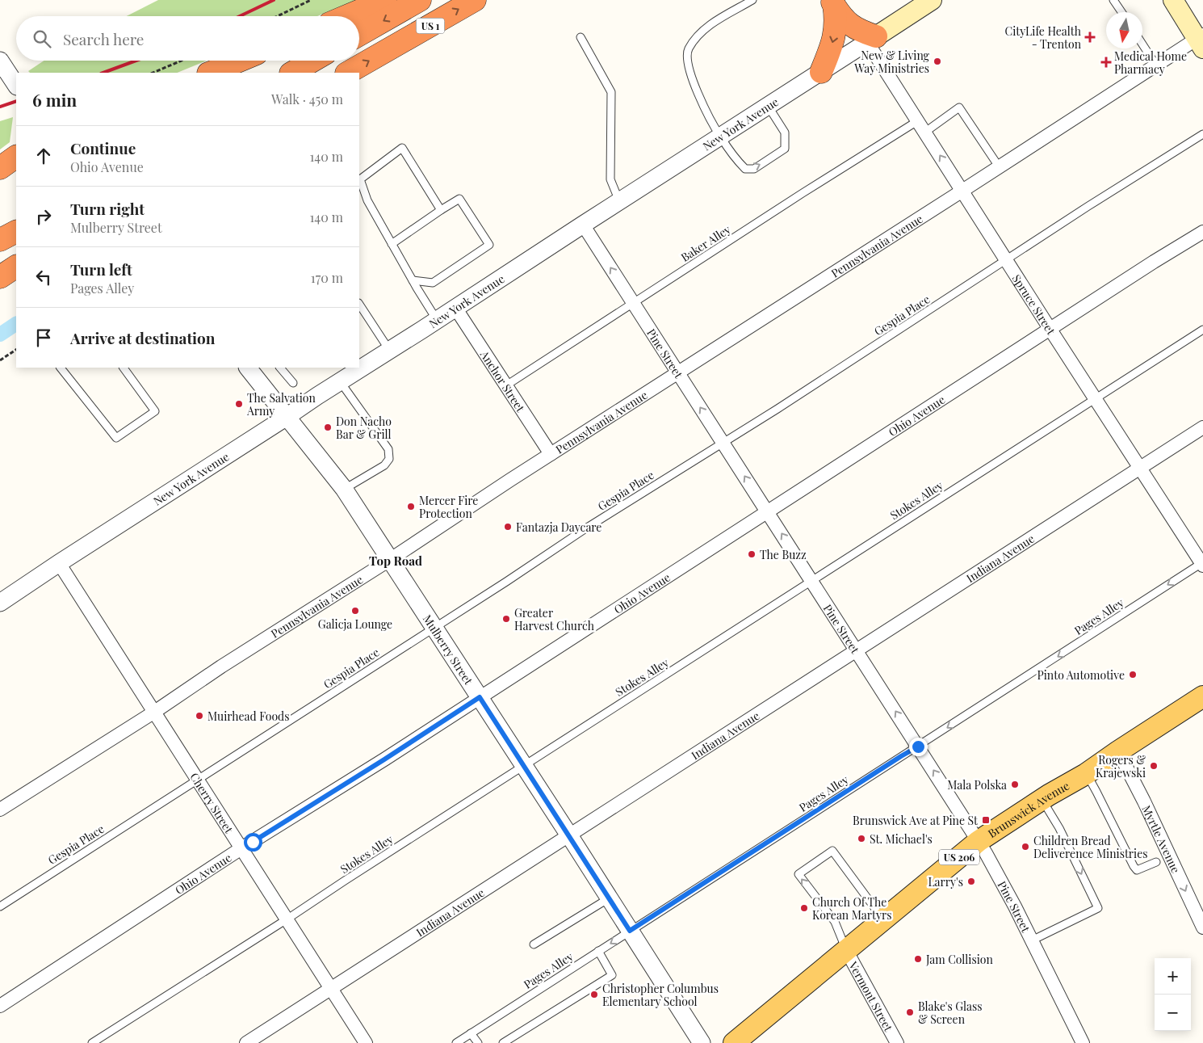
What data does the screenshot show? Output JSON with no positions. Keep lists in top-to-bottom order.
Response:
{
  "streets": {
    "highway": ["US 1"],
    "main road": ["New York Avenue", "Brunswick Avenue", "US 206"],
    "street": [
      "Pennsylvania Avenue",
      "Spruce Street",
      "Pine Street",
      "Anchor Street",
      "Ohio Avenue",
      "Indiana Avenue",
      "Mulberry Street",
      "Cherry Street",
      "Myrtle Avenue",
      "Vermont Street"
    ],
    "lane": [
      "Baker Alley",
      "Gespia Place",
      "Stokes Alley",
      "Pages Alley"
    ]
  },
  "crossings": [
    ["New York Avenue", "Spruce Street"],
    ["New York Avenue", "Pine Street"],
    ["New York Avenue", "Anchor Street"],
    ["New York Avenue", "Mulberry Street"],
    ["New York Avenue", "Cherry Street"],
    ["Baker Alley", "Spruce Street"],
    ["Baker Alley", "Pine Street"],
    ["Baker Alley", "Anchor Street"],
    ["Pennsylvania Avenue", "Spruce Street"],
    ["Pennsylvania Avenue", "Pine Street"],
    ["Pennsylvania Avenue", "Anchor Street"],
    ["Pennsylvania Avenue", "Mulberry Street"],
    ["Pennsylvania Avenue", "Cherry Street"],
    ["Spruce Street", "Gespia Place"],
    ["Spruce Street", "Ohio Avenue"],
    ["Spruce Street", "Stokes Alley"],
    ["Spruce Street", "Indiana Avenue"],
    ["Spruce Street", "Pages Alley"],
    ["Gespia Place", "Pine Street"],
    ["Gespia Place", "Mulberry Street"],
    ["Gespia Place", "Cherry Street"],
    ["Pine Street", "Ohio Avenue"],
    ["Pine Street", "Stokes Alley"],
    ["Pine Street", "Indiana Avenue"],
    ["Pine Street", "Pages Alley"],
    ["Pine Street", "Brunswick Avenue"],
    ["Ohio Avenue", "Mulberry Street"],
    ["Ohio Avenue", "Cherry Street"],
    ["Stokes Alley", "Mulberry Street"],
    ["Stokes Alley", "Cherry Street"],
    ["Indiana Avenue", "Mulberry Street"],
    ["Indiana Avenue", "Cherry Street"],
    ["Pages Alley", "Mulberry Street"],
    ["Brunswick Avenue", "Myrtle Avenue"],
    ["Brunswick Avenue", "Vermont Street"]
  ],
  "one_way": ["Pine Street", "Pages Alley", "Myrtle Avenue"],
  "districts": ["Top Road"],
  "places": {
    "health": ["CityLife Health - Trenton", "Medical Home Pharmacy"],
    "other": [
      "New & Living Way Ministries",
      "The Salvation Army",
      "Don Nacho Bar & Grill",
      "Mercer Fire Protection",
      "Fantazja Daycare",
      "The Buzz",
      "Galicja Lounge",
      "Greater Harvest Church",
      "Pinto Automotive",
      "Muirhead Foods",
      "Rogers & Krajewski",
      "Mala Polska",
      "St. Michael's",
      "Children Bread Deliverence Ministries",
      "Larry's",
      "Church Of The Korean Martyrs",
      "Jam Collision",
      "Christopher Columbus Elementary School",
      "Blake's Glass & Screen"
    ],
    "transit": ["Brunswick Ave at Pine St"]
  },
  "north": "bottom",
  "page": {
    "search": "Search here",
    "heading": ["6 min", "Walk · 450 m"],
    "list": [
      ["Continue", "Ohio Avenue", "140 m"],
      ["Turn right", "Mulberry Street", "140 m"],
      ["Turn left", "Pages Alley", "170 m"],
      "Arrive at destination"
    ],
    "map_buttons": ["+", "−"]
  }
}
